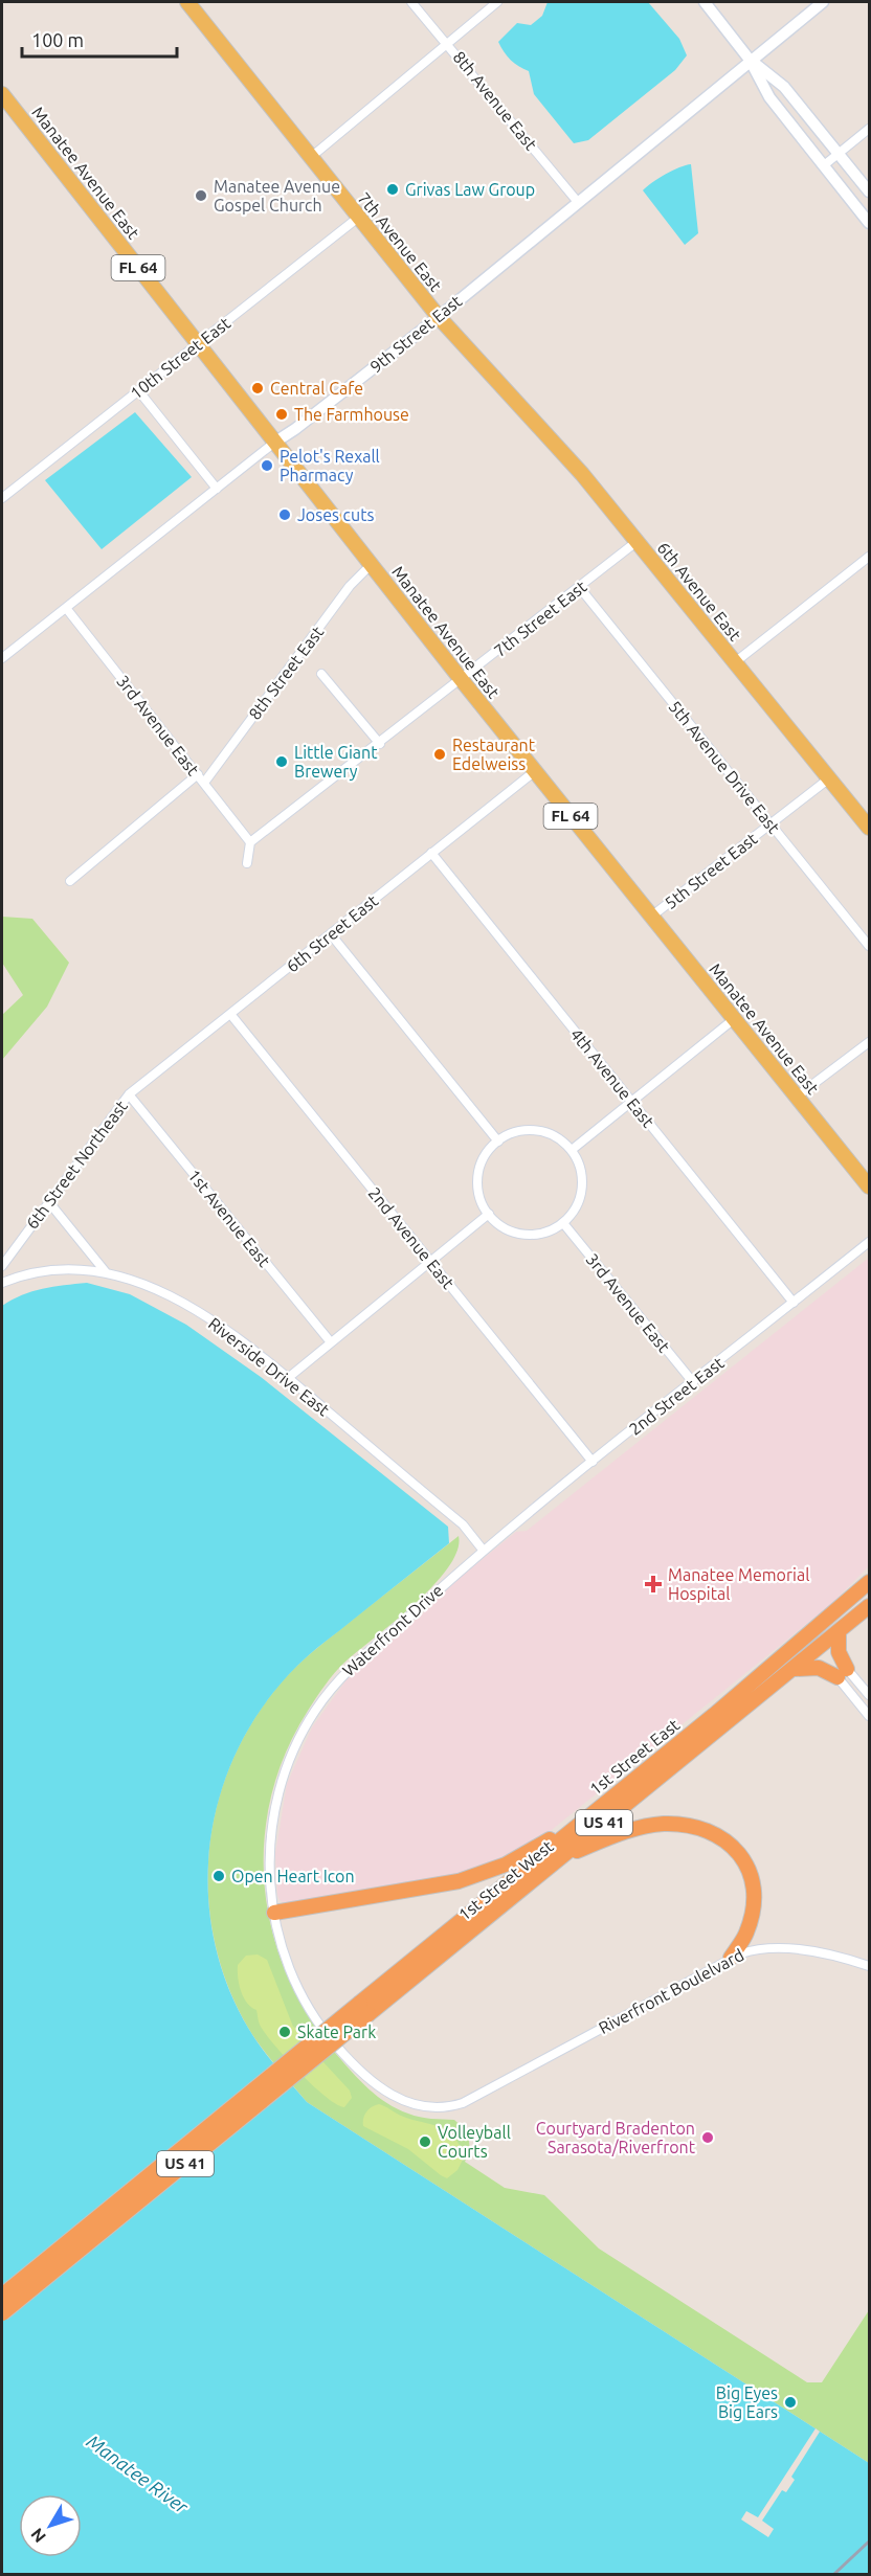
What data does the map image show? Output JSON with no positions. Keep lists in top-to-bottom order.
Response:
{
  "streets": {
    "highway": ["1st Street East", "US 41", "1st Street West"],
    "main road": [
      "Manatee Avenue East",
      "7th Avenue East",
      "FL 64",
      "6th Avenue East"
    ],
    "street": [
      "8th Avenue East",
      "9th Street East",
      "10th Street East",
      "7th Street East",
      "8th Street East",
      "3rd Avenue East",
      "5th Avenue Drive East",
      "5th Street East",
      "6th Street East",
      "4th Avenue East",
      "6th Street Northeast",
      "1st Avenue East",
      "2nd Avenue East",
      "Riverside Drive East",
      "2nd Street East",
      "Waterfront Drive",
      "Riverfront Boulelvard"
    ]
  },
  "crossings": [
    ["8th Avenue East", "9th Street East"],
    ["Manatee Avenue East", "9th Street East"],
    ["Manatee Avenue East", "10th Street East"],
    ["Manatee Avenue East", "7th Street East"],
    ["Manatee Avenue East", "8th Street East"],
    ["Manatee Avenue East", "5th Street East"],
    ["Manatee Avenue East", "6th Street East"],
    ["7th Avenue East", "9th Street East"],
    ["7th Avenue East", "10th Street East"],
    ["7th Avenue East", "6th Avenue East"],
    ["9th Street East", "3rd Avenue East"],
    ["6th Avenue East", "7th Street East"],
    ["6th Avenue East", "5th Street East"],
    ["7th Street East", "3rd Avenue East"],
    ["7th Street East", "5th Avenue Drive East"],
    ["8th Street East", "3rd Avenue East"],
    ["3rd Avenue East", "2nd Street East"],
    ["5th Avenue Drive East", "5th Street East"],
    ["6th Street East", "4th Avenue East"],
    ["6th Street East", "6th Street Northeast"],
    ["6th Street East", "1st Avenue East"],
    ["6th Street East", "2nd Avenue East"],
    ["4th Avenue East", "2nd Street East"],
    ["6th Street Northeast", "1st Avenue East"],
    ["2nd Avenue East", "2nd Street East"],
    ["Riverside Drive East", "2nd Street East"],
    ["Riverside Drive East", "Waterfront Drive"],
    ["2nd Street East", "Waterfront Drive"],
    ["Waterfront Drive", "Riverfront Boulelvard"],
    ["1st Street East", "US 41"],
    ["1st Street East", "1st Street West"],
    ["US 41", "1st Street West"]
  ],
  "water": ["Manatee River"],
  "places": {
    "other": [
      "Grivas Law Group",
      "Manatee Avenue Gospel Church",
      "Central Cafe",
      "The Farmhouse",
      "Pelot's Rexall Pharmacy",
      "Joses cuts",
      "Restaurant Edelweiss",
      "Little Giant Brewery",
      "Open Heart Icon",
      "Skate Park",
      "Courtyard Bradenton Sarasota/Riverfront",
      "Volleyball Courts",
      "Big Eyes Big Ears"
    ],
    "health": ["Manatee Memorial Hospital"]
  },
  "scale_bar": "100 m",
  "north": "bottom left"
}
